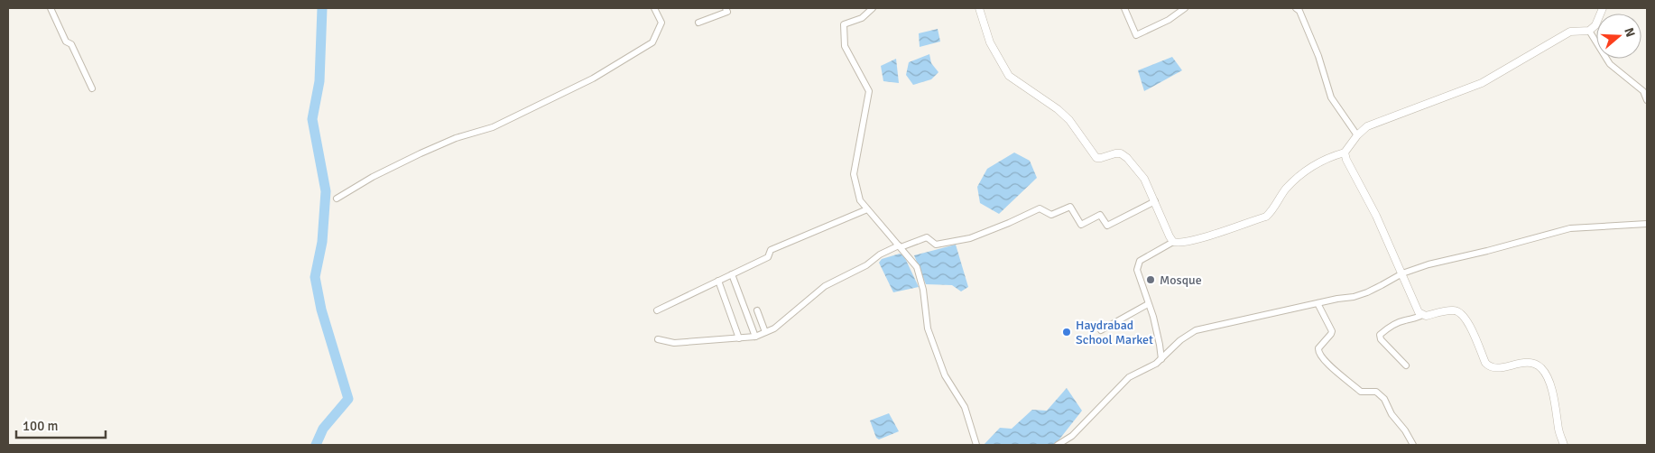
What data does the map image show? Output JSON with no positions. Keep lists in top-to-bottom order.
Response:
{
  "places": ["Mosque", "Haydrabad School Market"],
  "scale_bar": "100 m",
  "north": "right"
}
